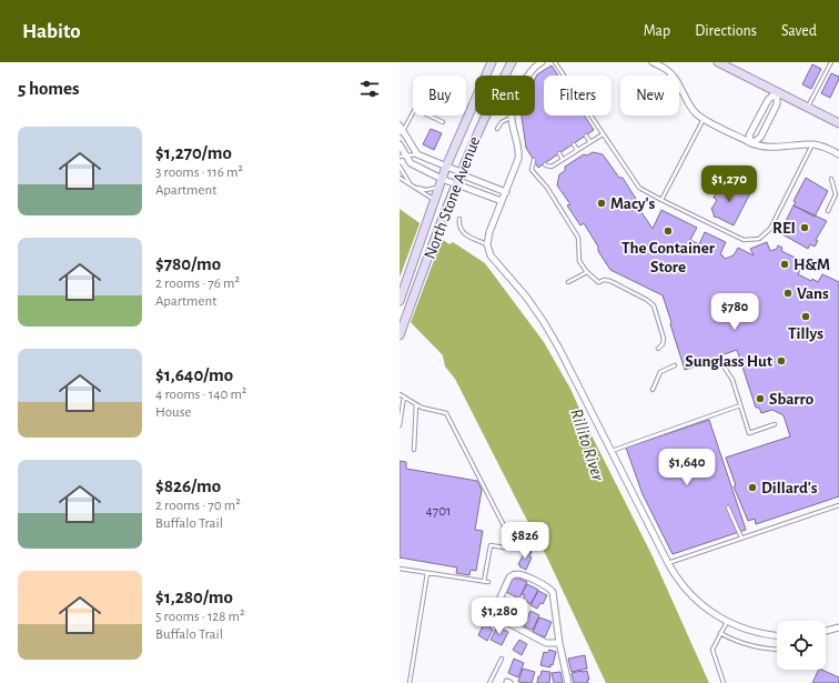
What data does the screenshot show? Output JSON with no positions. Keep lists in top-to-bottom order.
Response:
{
  "streets": {
    "main road": ["North Stone Avenue"]
  },
  "water": ["Rillito River"],
  "places": [
    "Macy's",
    "REI",
    "The Container Store",
    "H&M",
    "Vans",
    "Tillys",
    "Sunglass Hut",
    "Sbarro",
    "Dillard's"
  ],
  "house_numbers": ["4701"],
  "page": {
    "header": "Habito",
    "nav": ["Map", "Directions", "Saved"],
    "heading": "5 homes",
    "chip": [
      "Buy",
      "Rent",
      "Filters",
      "New"
    ],
    "list": [
      {
        "name": "$1,270/mo",
        "note": "3 rooms · 116 m² · Apartment"
      },
      {
        "name": "$780/mo",
        "note": "2 rooms · 76 m² · Apartment"
      },
      {
        "name": "$1,640/mo",
        "note": "4 rooms · 140 m² · House"
      },
      {
        "name": "$826/mo",
        "note": "2 rooms · 70 m² · Buffalo Trail"
      },
      {
        "name": "$1,280/mo",
        "note": "5 rooms · 128 m² · Buffalo Trail"
      }
    ],
    "price": [
      "$1,270",
      "$780",
      "$1,640",
      "$826",
      "$1,280"
    ]
  }
}
